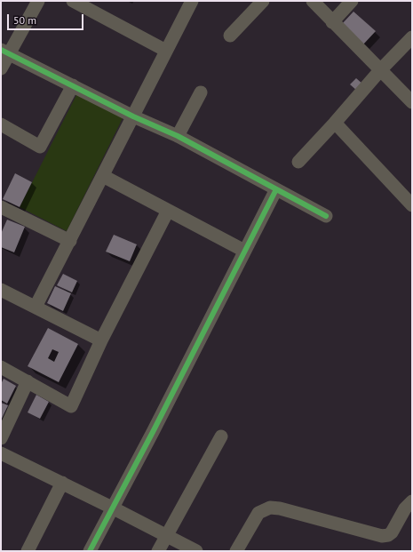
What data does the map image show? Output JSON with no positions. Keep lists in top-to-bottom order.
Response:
{
  "scale_bar": "50 m"
}
